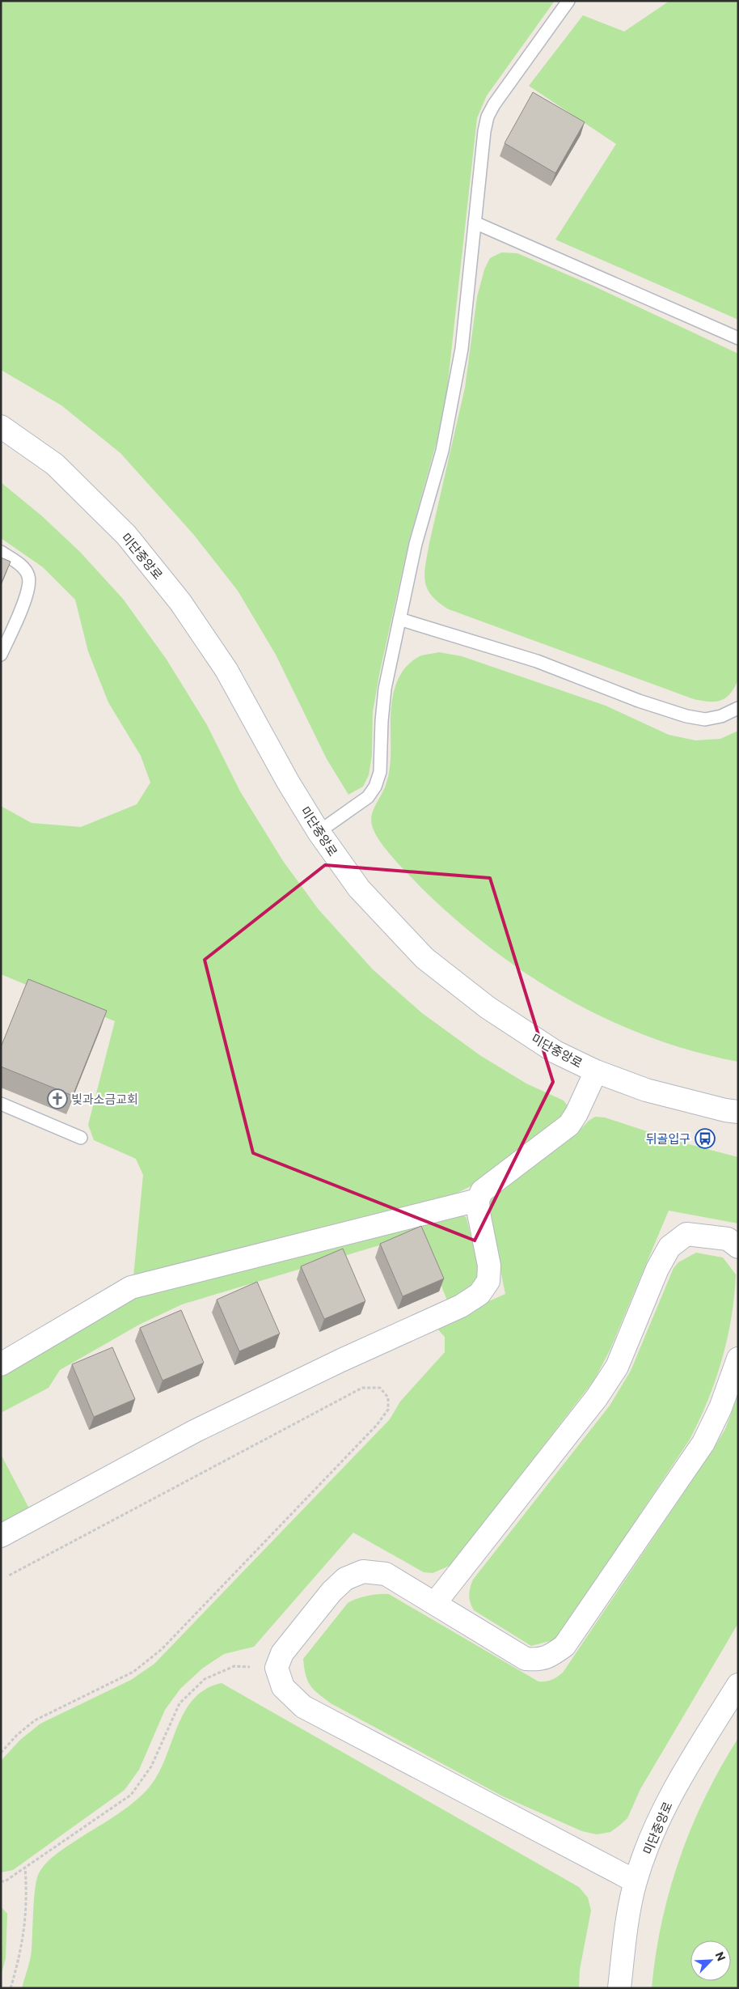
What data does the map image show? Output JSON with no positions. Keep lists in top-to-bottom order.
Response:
{
  "streets": {
    "street": ["미단중앙로"]
  },
  "places": {
    "church": ["빛과소금교회"],
    "bus stop": ["뒤골입구"]
  },
  "north": "top right"
}
